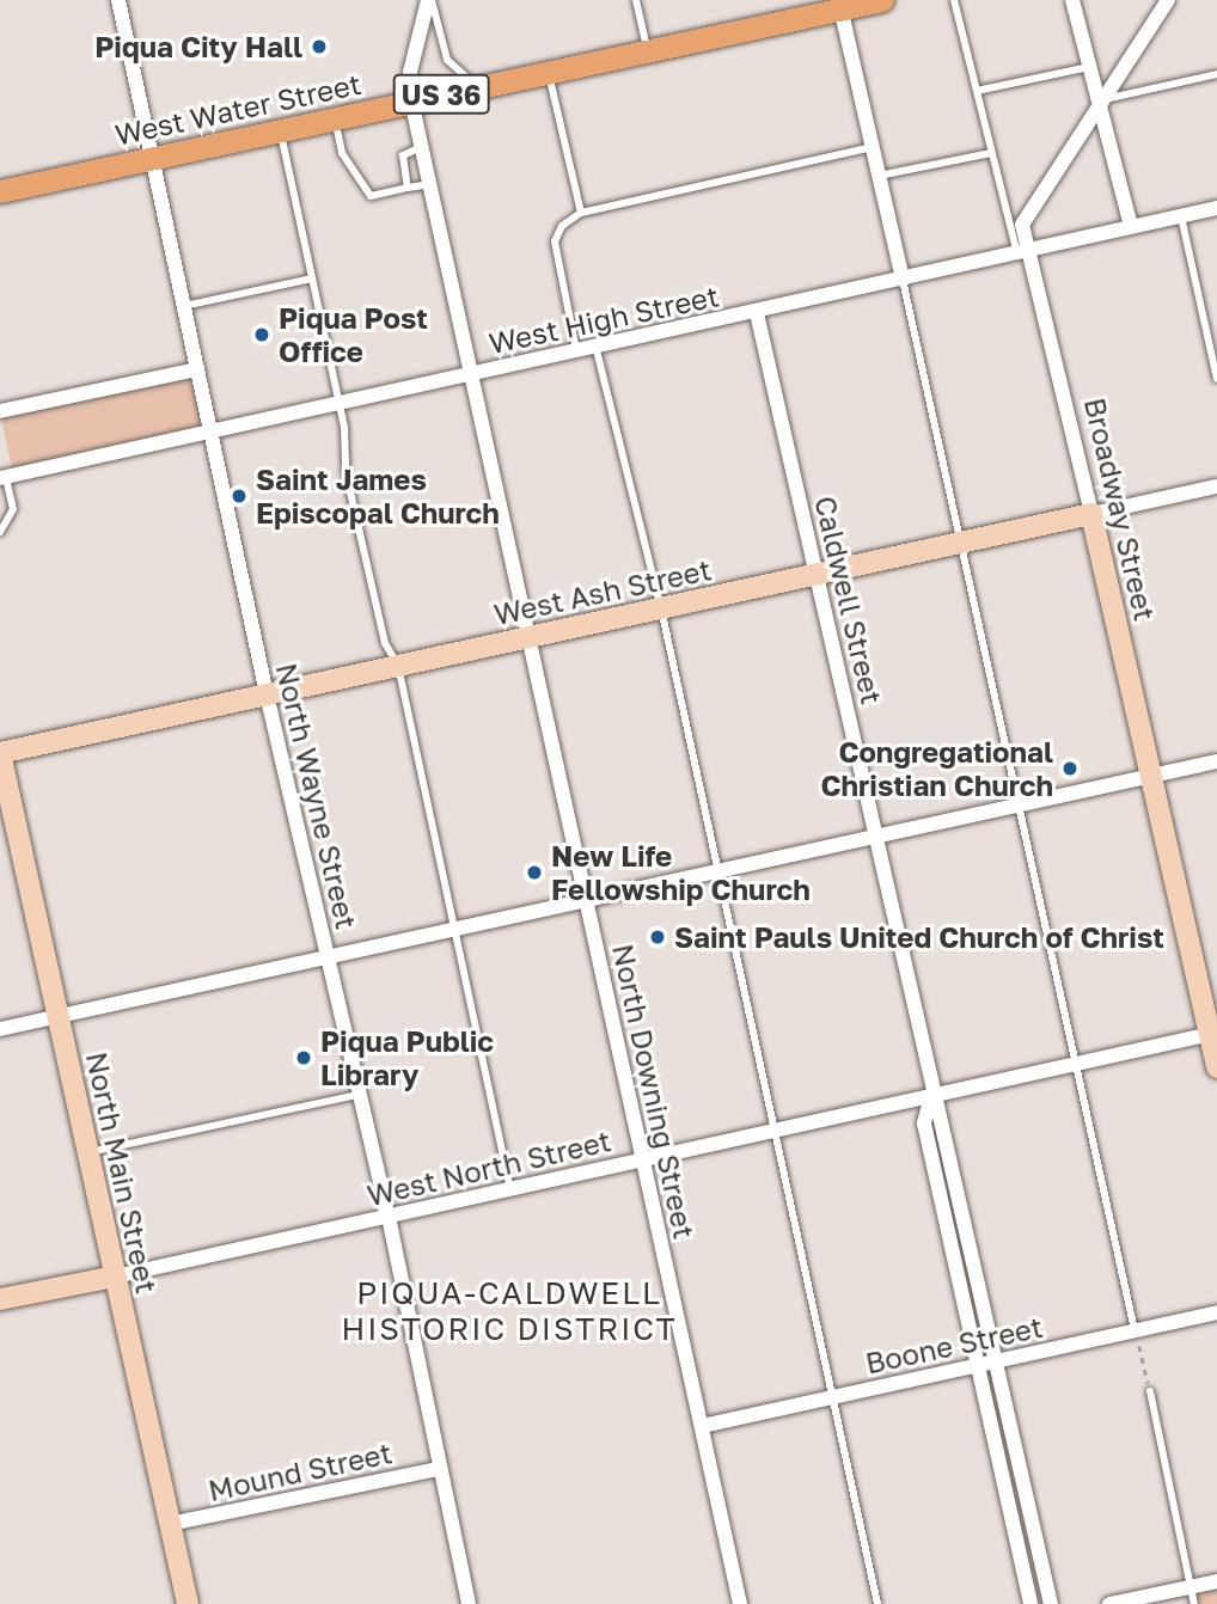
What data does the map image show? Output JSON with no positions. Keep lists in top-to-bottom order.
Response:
{
  "streets": {
    "main road": ["US 36", "West Water Street"],
    "street": [
      "West High Street",
      "Broadway Street",
      "West Ash Street",
      "Caldwell Street",
      "North Wayne Street",
      "North Downing Street",
      "West North Street",
      "North Main Street",
      "Boone Street",
      "Mound Street"
    ]
  },
  "crossings": [
    ["West Water Street", "North Wayne Street"],
    ["West Water Street", "North Downing Street"],
    ["West High Street", "Broadway Street"],
    ["West High Street", "Caldwell Street"],
    ["West High Street", "North Wayne Street"],
    ["West High Street", "North Downing Street"],
    ["Broadway Street", "West Ash Street"],
    ["Broadway Street", "West North Street"],
    ["West Ash Street", "Caldwell Street"],
    ["West Ash Street", "North Wayne Street"],
    ["West Ash Street", "North Downing Street"],
    ["West Ash Street", "North Main Street"],
    ["Caldwell Street", "West North Street"],
    ["Caldwell Street", "Boone Street"],
    ["North Wayne Street", "West North Street"],
    ["North Wayne Street", "Mound Street"],
    ["North Downing Street", "West North Street"],
    ["North Downing Street", "Boone Street"],
    ["West North Street", "North Main Street"],
    ["North Main Street", "Mound Street"]
  ],
  "districts": ["PIQUA-CALDWELL HISTORIC DISTRICT"],
  "places": [
    "Piqua City Hall",
    "Piqua Post Office",
    "Saint James Episcopal Church",
    "Congregational Christian Church",
    "New Life Fellowship Church",
    "Saint Pauls United Church of Christ",
    "Piqua Public Library"
  ]
}
